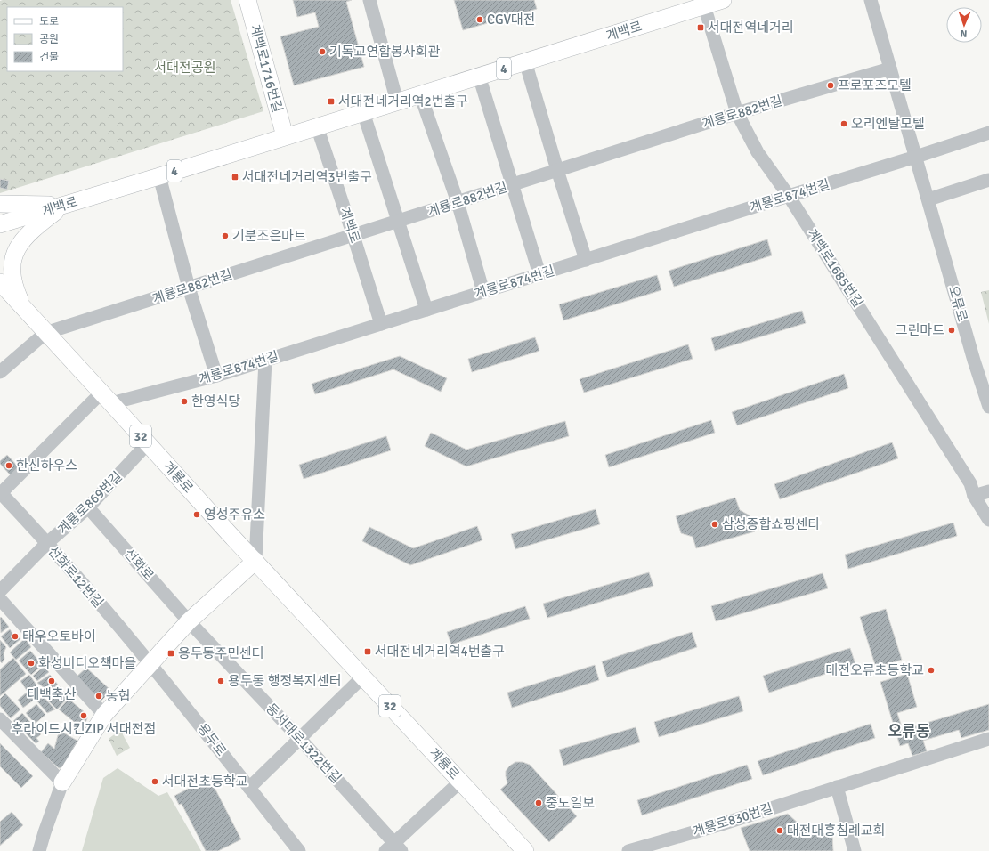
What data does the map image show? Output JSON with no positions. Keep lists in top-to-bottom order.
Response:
{
  "streets": {
    "main road": [
      "계백로",
      "계백로1716번길",
      "4",
      "32",
      "계룡로"
    ],
    "street": [
      "계룡로882번길",
      "계룡로874번길",
      "계백로1685번길",
      "오류로",
      "계룡로869번길",
      "선화로",
      "선화로12번길",
      "용두로",
      "동서대로1322번길",
      "계룡로830번길"
    ]
  },
  "crossings": [
    ["계백로", "계백로1716번길"],
    ["계백로", "계룡로882번길"],
    ["계백로", "계룡로874번길"],
    ["계백로", "계백로1685번길"],
    ["계룡로882번길", "계백로1685번길"],
    ["계룡로882번길", "오류로"],
    ["계룡로882번길", "계룡로"],
    ["계룡로874번길", "계백로1685번길"],
    ["계룡로874번길", "오류로"],
    ["계룡로874번길", "계룡로"],
    ["계룡로", "계룡로869번길"],
    ["계룡로869번길", "선화로"],
    ["계룡로869번길", "선화로12번길"],
    ["선화로", "동서대로1322번길"],
    ["선화로12번길", "용두로"]
  ],
  "districts": ["오류동"],
  "parks": ["서대전공원"],
  "places": {
    "other": [
      "CGV대전",
      "기독교연합봉사회관",
      "프로포즈모텔",
      "오리엔탈모텔",
      "기분조은마트",
      "그린마트",
      "한영식당",
      "한신하우스",
      "영성주유소",
      "삼성종합쇼핑센타",
      "태우오토바이",
      "화성비디오책마을",
      "대전오류초등학교",
      "태백축산",
      "용두동 행정복지센터",
      "농협",
      "후라이드치킨ZIP 서대전점",
      "서대전초등학교",
      "중도일보",
      "대전대흥침례교회"
    ],
    "transit": [
      "서대전역네거리",
      "서대전네거리역2번출구",
      "서대전네거리역3번출구",
      "서대전네거리역4번출구",
      "용두동주민센터"
    ]
  },
  "legend": ["도로", "공원", "건물"],
  "north": "bottom"
}
